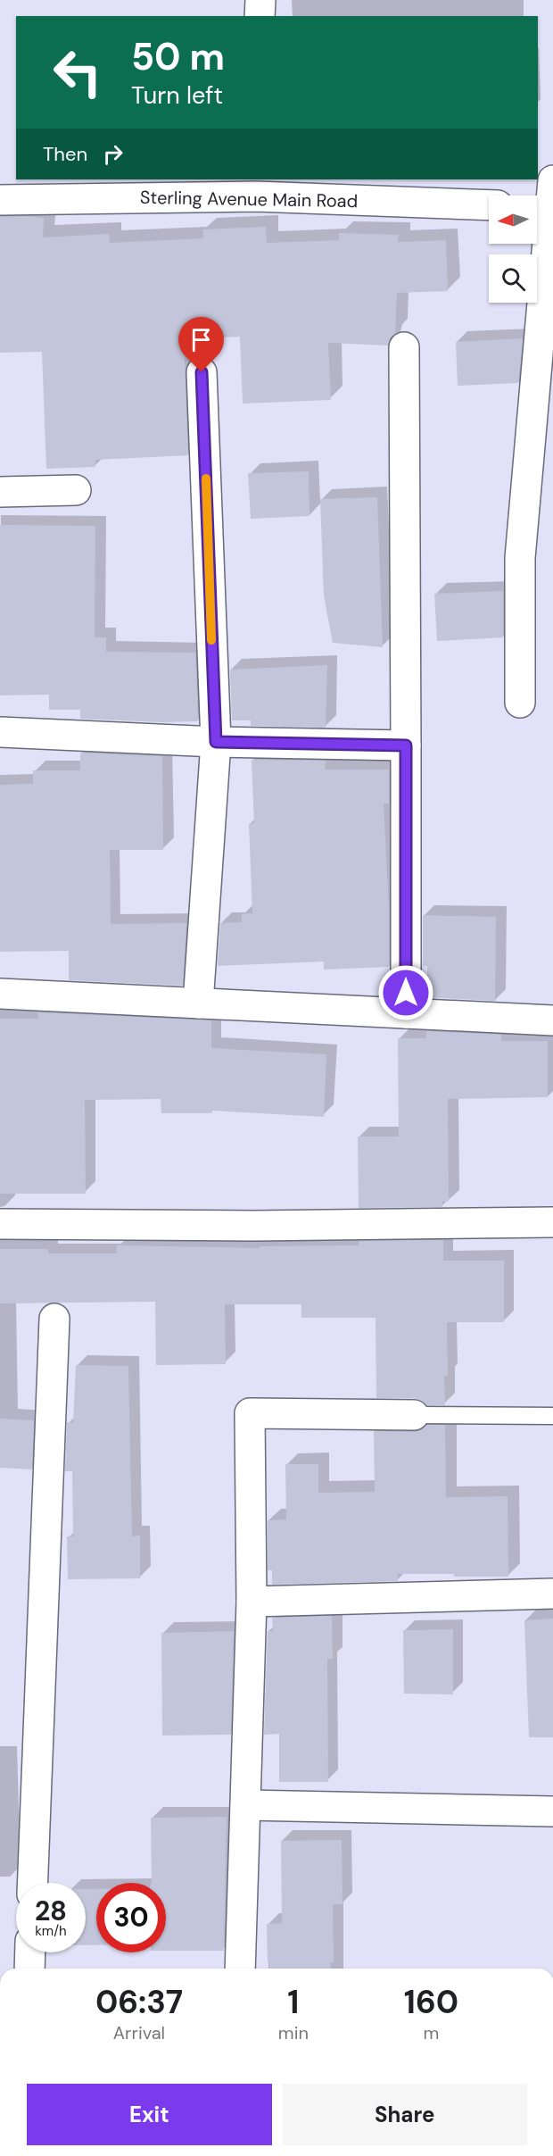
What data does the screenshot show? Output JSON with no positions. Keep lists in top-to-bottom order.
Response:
{
  "streets": {
    "street": ["Sterling Avenue Main Road"]
  },
  "north": "left",
  "page": {
    "turn": ["50 m", "Turn left"],
    "then": "Then",
    "speed": "28 km/h",
    "limit": "30",
    "eta": [
      "06:37",
      "Arrival",
      "1",
      "min",
      "160",
      "m"
    ],
    "buttons": ["Exit", "Share"]
  }
}
